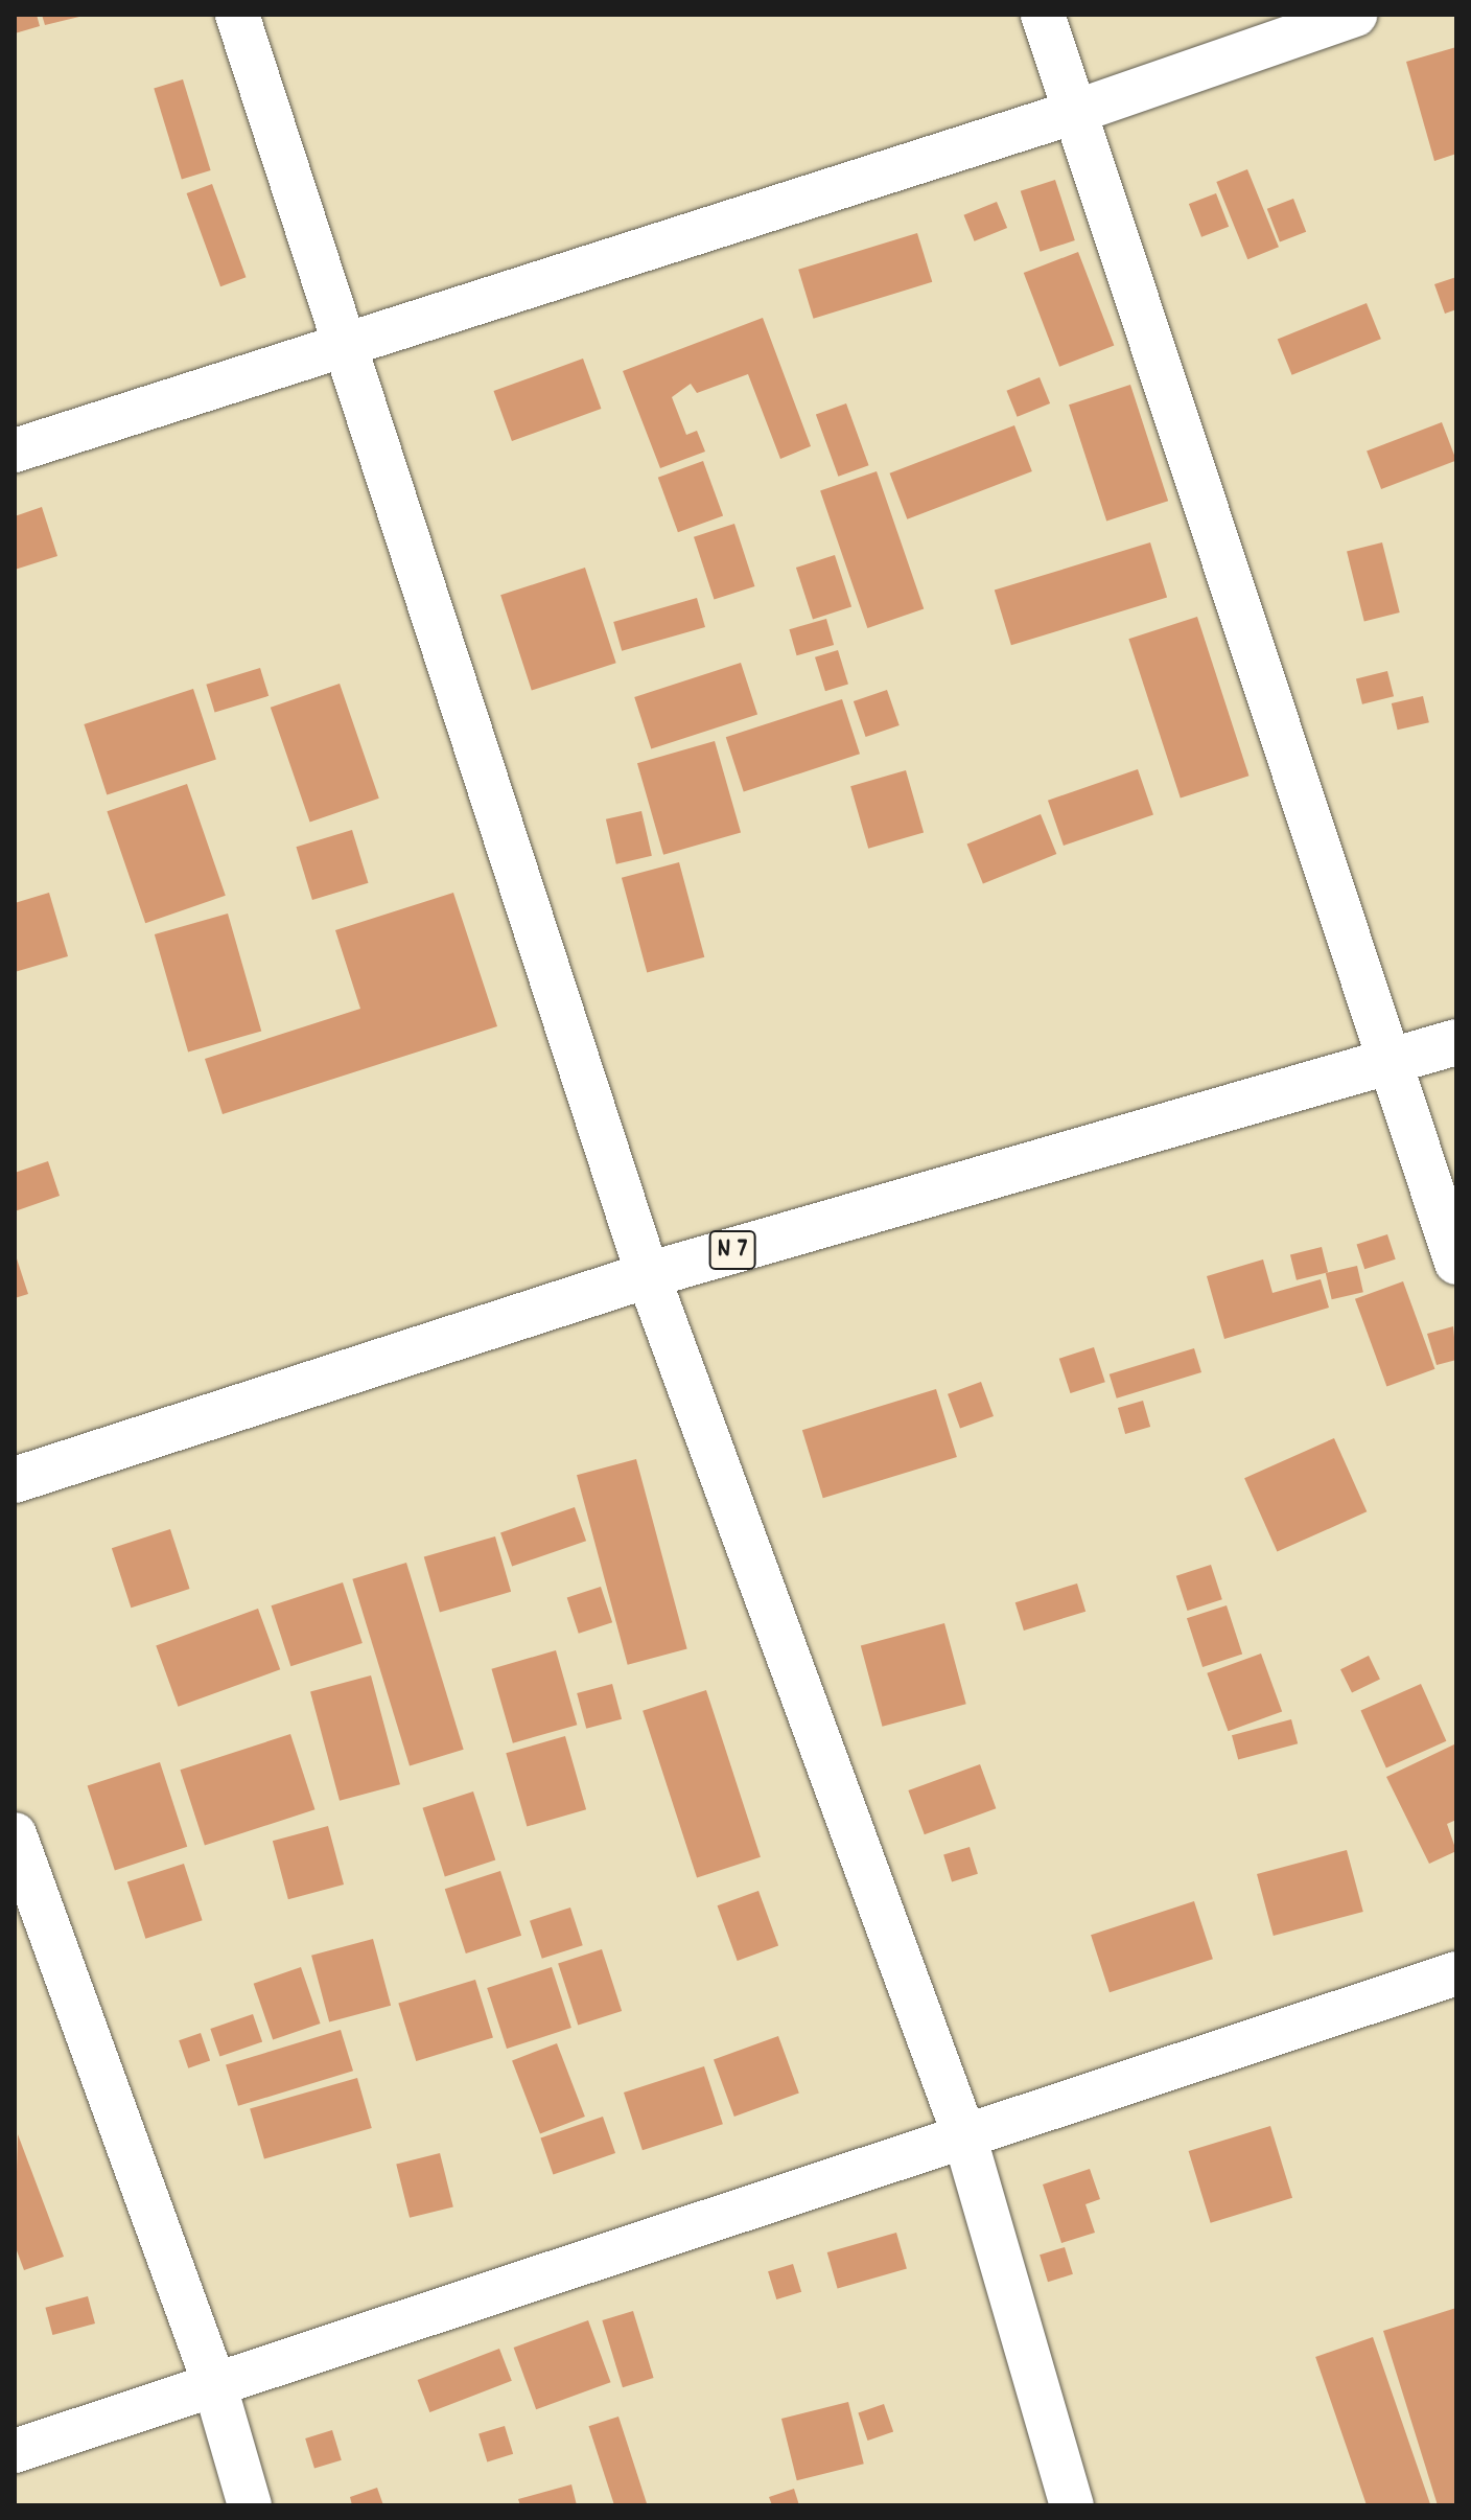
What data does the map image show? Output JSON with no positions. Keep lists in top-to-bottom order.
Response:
{
  "streets": {
    "highway": ["N 7"]
  }
}
